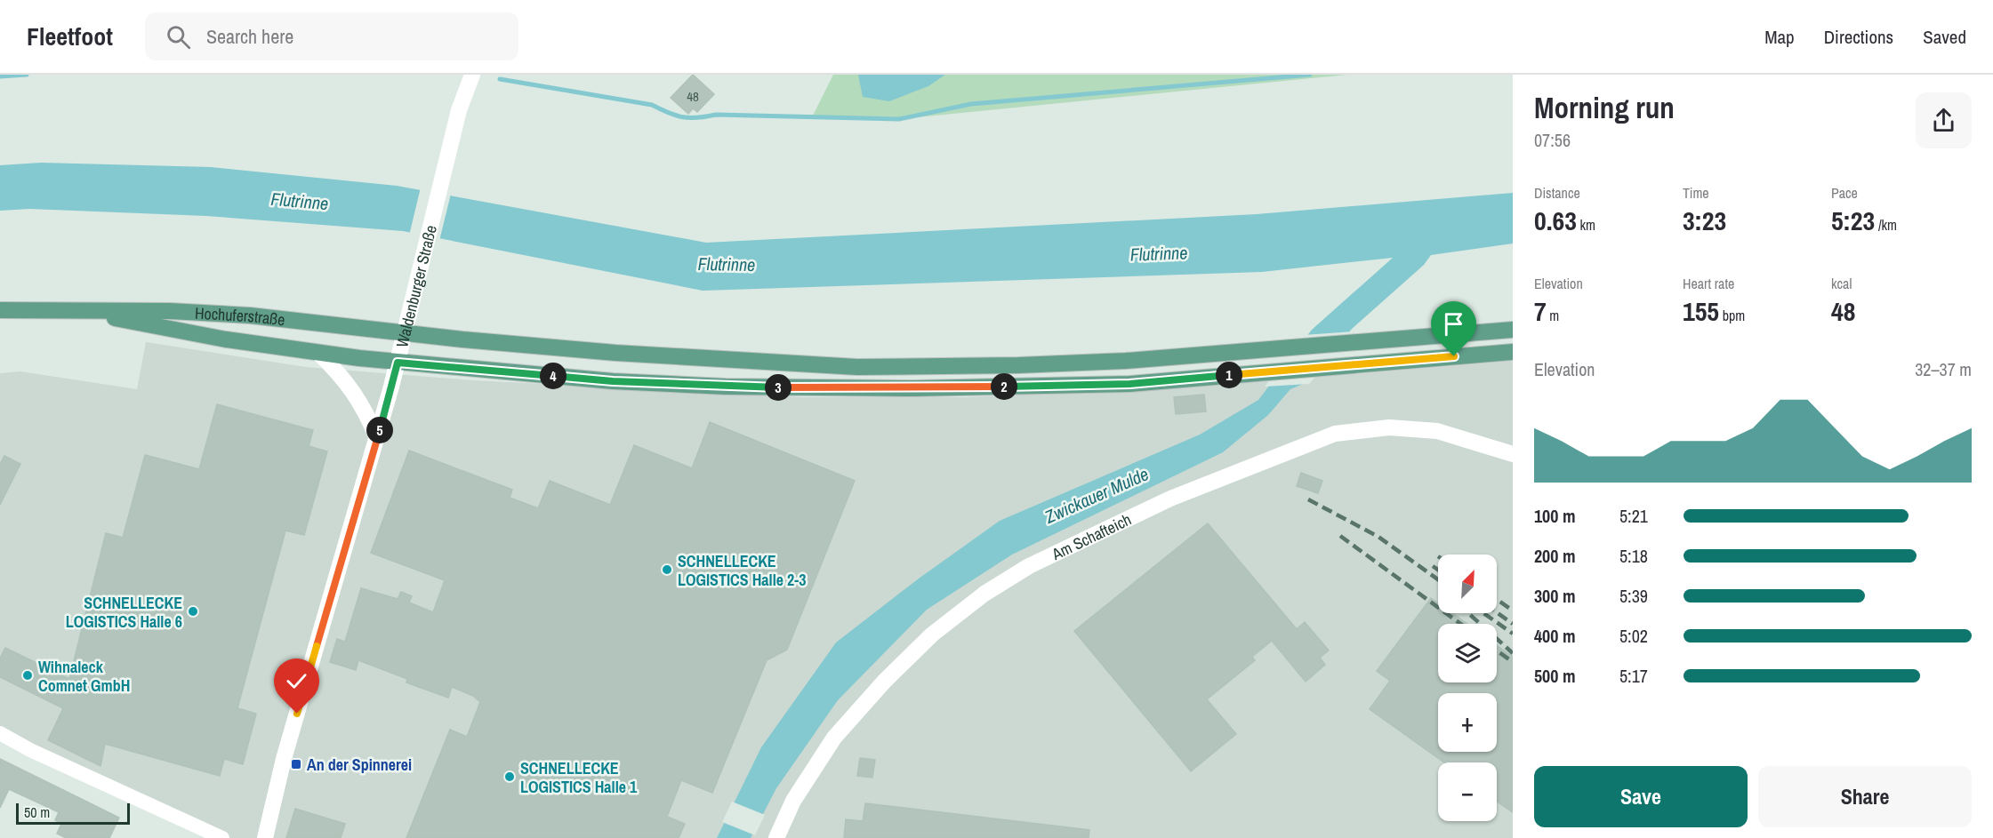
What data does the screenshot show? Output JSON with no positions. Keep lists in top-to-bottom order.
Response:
{
  "streets": {
    "main road": ["Hochuferstraße"],
    "street": ["Waldenburger Straße", "Am Schafteich"]
  },
  "crossings": [
    ["Waldenburger Straße", "Hochuferstraße"]
  ],
  "water": ["Flutrinne", "Zwickauer Mulde"],
  "places": {
    "other": [
      "SCHNELLECKE LOGISTICS Halle 2-3",
      "SCHNELLECKE LOGISTICS Halle 6",
      "Wihnaleck Comnet GmbH",
      "SCHNELLECKE LOGISTICS Halle 1"
    ],
    "transit": ["An der Spinnerei"]
  },
  "house_numbers": ["48"],
  "scale_bar": "50 m",
  "north": "top right",
  "page": {
    "header": "Fleetfoot",
    "search": "Search here",
    "nav": ["Map", "Directions", "Saved"],
    "heading": ["Morning run", "07:56"],
    "stats": [
      ["Distance", "0.63 km"],
      ["Time", "3:23"],
      ["Pace", "5:23 /km"],
      ["Elevation", "7 m"],
      ["Heart rate", "155 bpm"],
      ["kcal", "48"]
    ],
    "chart": ["Elevation", "32–37 m"],
    "pins": [
      "1",
      "4",
      "2",
      "3",
      "5"
    ],
    "list": [
      {
        "name": "100 m",
        "note": "5:21"
      },
      {
        "name": "200 m",
        "note": "5:18"
      },
      {
        "name": "300 m",
        "note": "5:39"
      },
      {
        "name": "400 m",
        "note": "5:02"
      },
      {
        "name": "500 m",
        "note": "5:17"
      }
    ],
    "map_buttons": ["+", "−"],
    "buttons": ["Save", "Share"],
    "scale": "50 m"
  }
}
